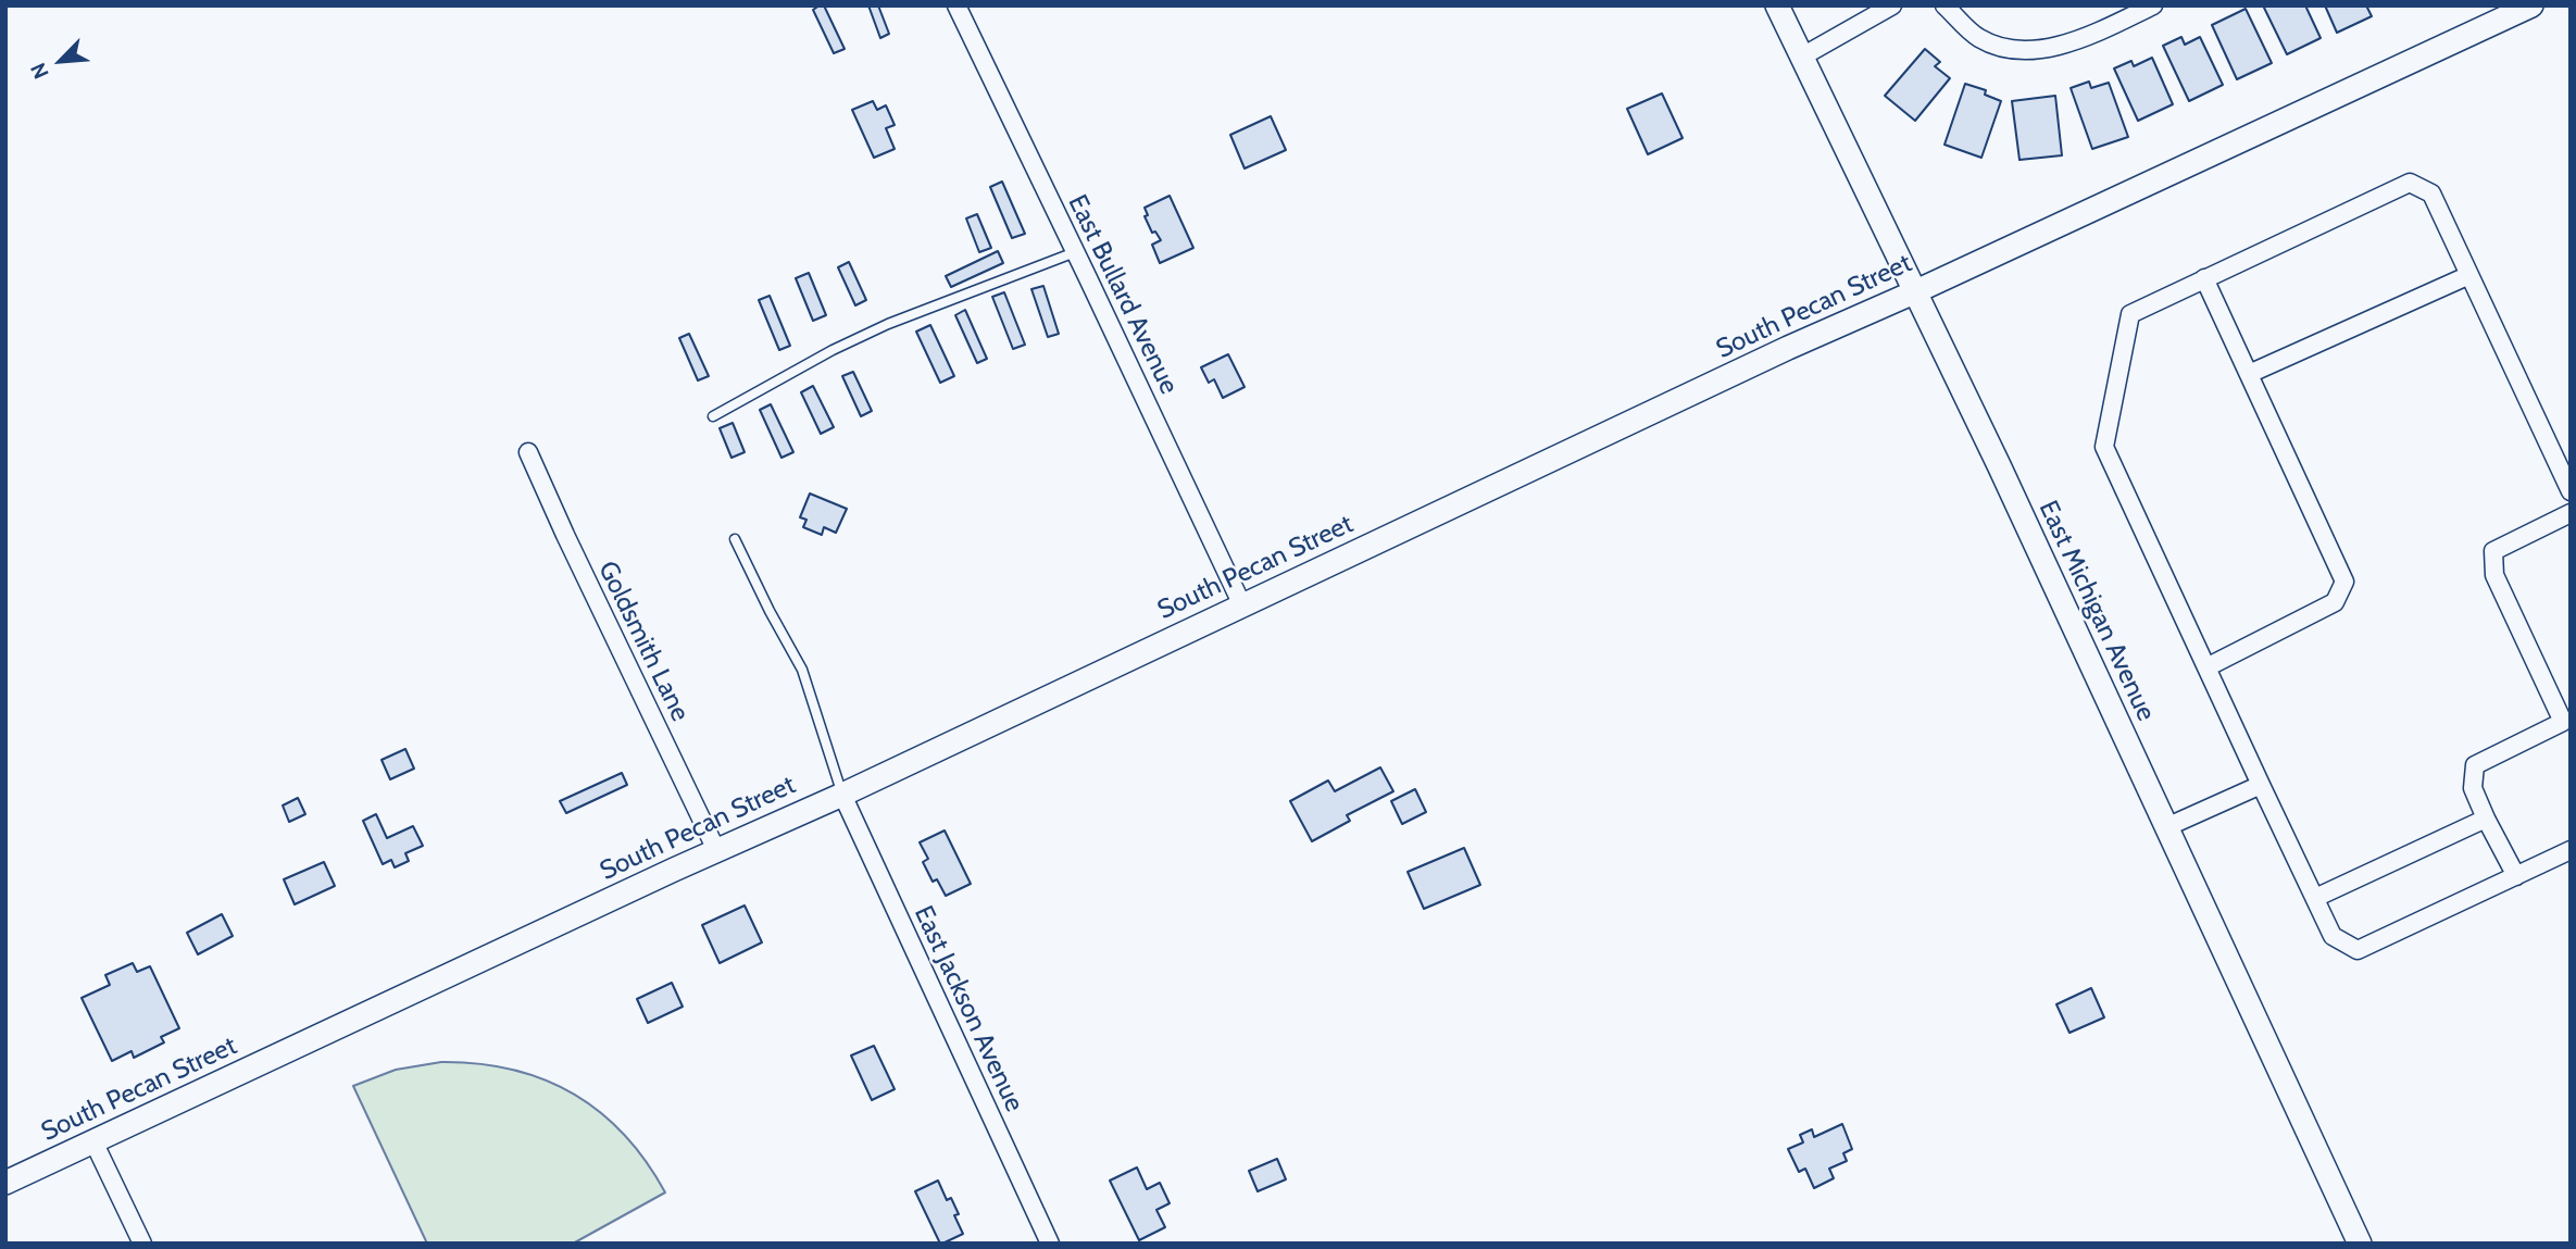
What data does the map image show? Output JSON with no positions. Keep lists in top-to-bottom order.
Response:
{
  "streets": {
    "street": [
      "East Bullard Avenue",
      "South Pecan Street",
      "East Michigan Avenue",
      "Goldsmith Lane",
      "East Jackson Avenue"
    ]
  },
  "crossings": [
    ["East Bullard Avenue", "South Pecan Street"],
    ["South Pecan Street", "East Michigan Avenue"],
    ["South Pecan Street", "Goldsmith Lane"],
    ["South Pecan Street", "East Jackson Avenue"]
  ],
  "north": "bottom left"
}
